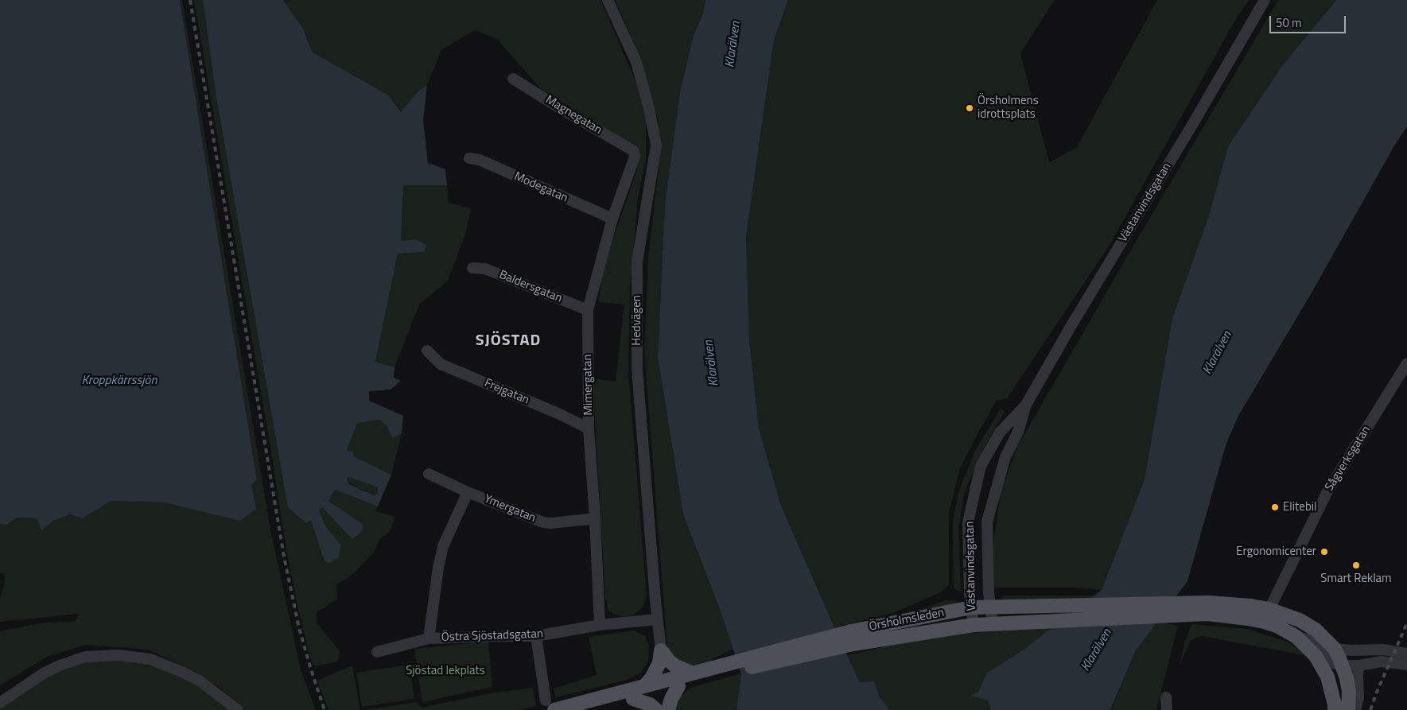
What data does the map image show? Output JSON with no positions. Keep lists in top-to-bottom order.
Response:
{
  "streets": {
    "main road": ["Örsholmsleden"],
    "street": [
      "Magnegatan",
      "Modegatan",
      "Västanvindsgatan",
      "Baldersgatan",
      "Hedvägen",
      "Mimergatan",
      "Frejgatan",
      "Sågverksgatan",
      "Ymergatan",
      "Östra Sjöstadsgatan"
    ]
  },
  "crossings": [
    ["Magnegatan", "Mimergatan"],
    ["Modegatan", "Mimergatan"],
    ["Västanvindsgatan", "Örsholmsleden"],
    ["Baldersgatan", "Mimergatan"],
    ["Hedvägen", "Östra Sjöstadsgatan"],
    ["Mimergatan", "Frejgatan"],
    ["Mimergatan", "Ymergatan"],
    ["Mimergatan", "Östra Sjöstadsgatan"],
    ["Sågverksgatan", "Örsholmsleden"]
  ],
  "districts": ["SJÖSTAD"],
  "water": ["Klarälven", "Kroppkärrssjön"],
  "parks": ["Sjöstad lekplats"],
  "places": [
    "Örsholmens idrottsplats",
    "Elitebil",
    "Ergonomicenter",
    "Smart Reklam"
  ],
  "scale_bar": "50 m"
}
